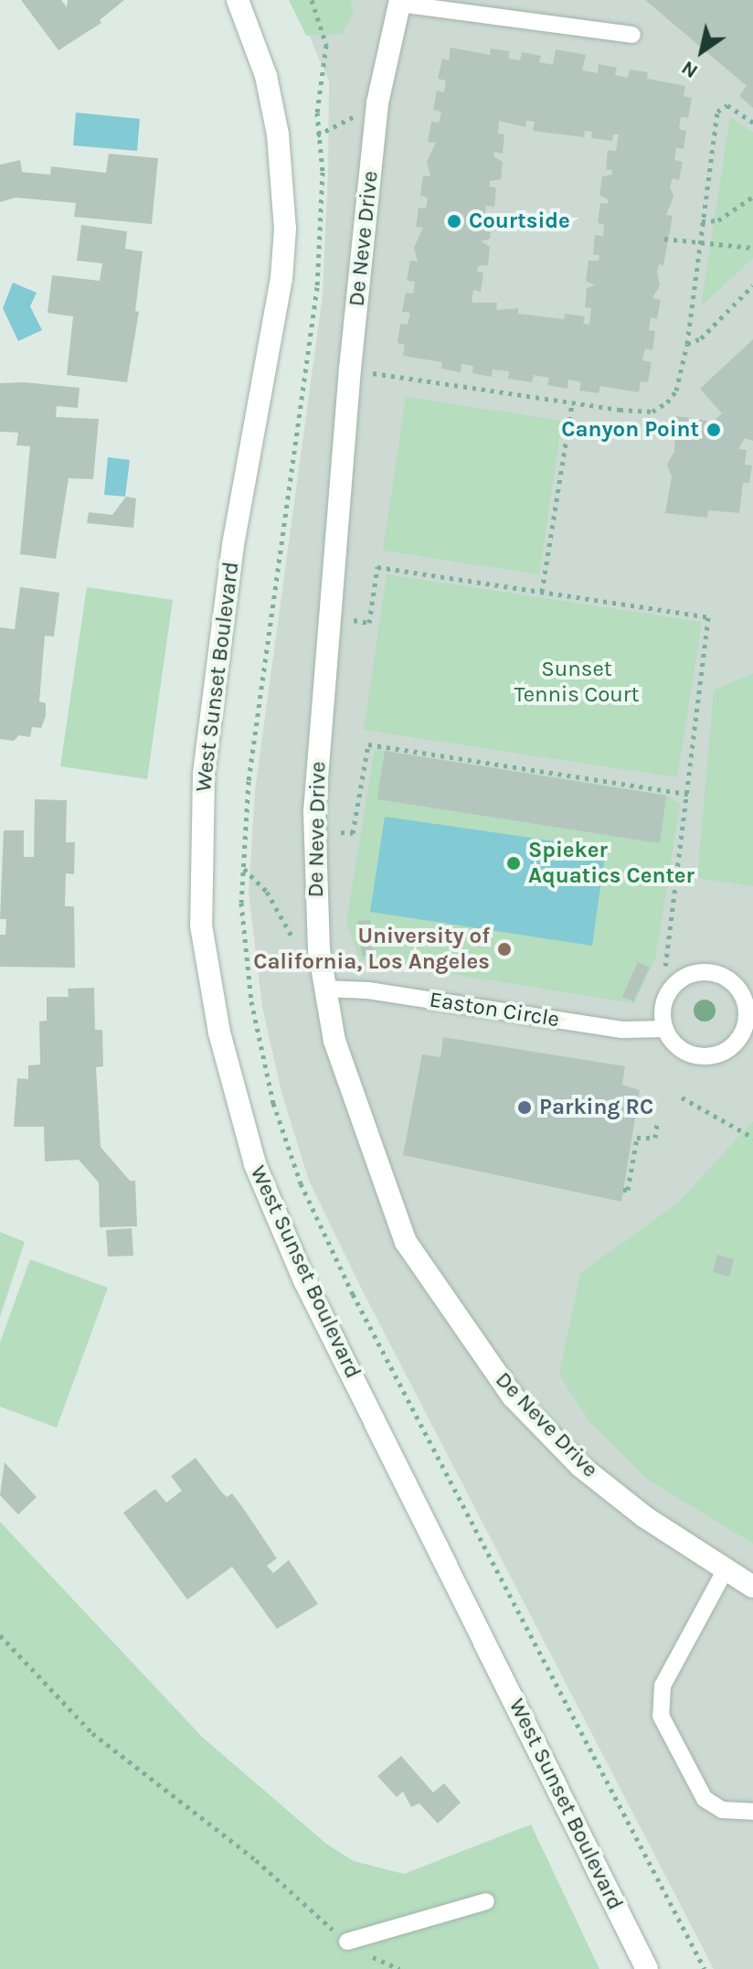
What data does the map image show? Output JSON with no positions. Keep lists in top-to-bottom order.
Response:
{
  "streets": {
    "main road": ["De Neve Drive", "West Sunset Boulevard"],
    "lane": ["Easton Circle"]
  },
  "crossings": [
    ["De Neve Drive", "Easton Circle"]
  ],
  "parks": ["Sunset Tennis Court"],
  "places": [
    "Courtside",
    "Canyon Point",
    "Spieker Aquatics Center",
    "University of California, Los Angeles",
    "Parking RC"
  ],
  "north": "bottom left"
}
